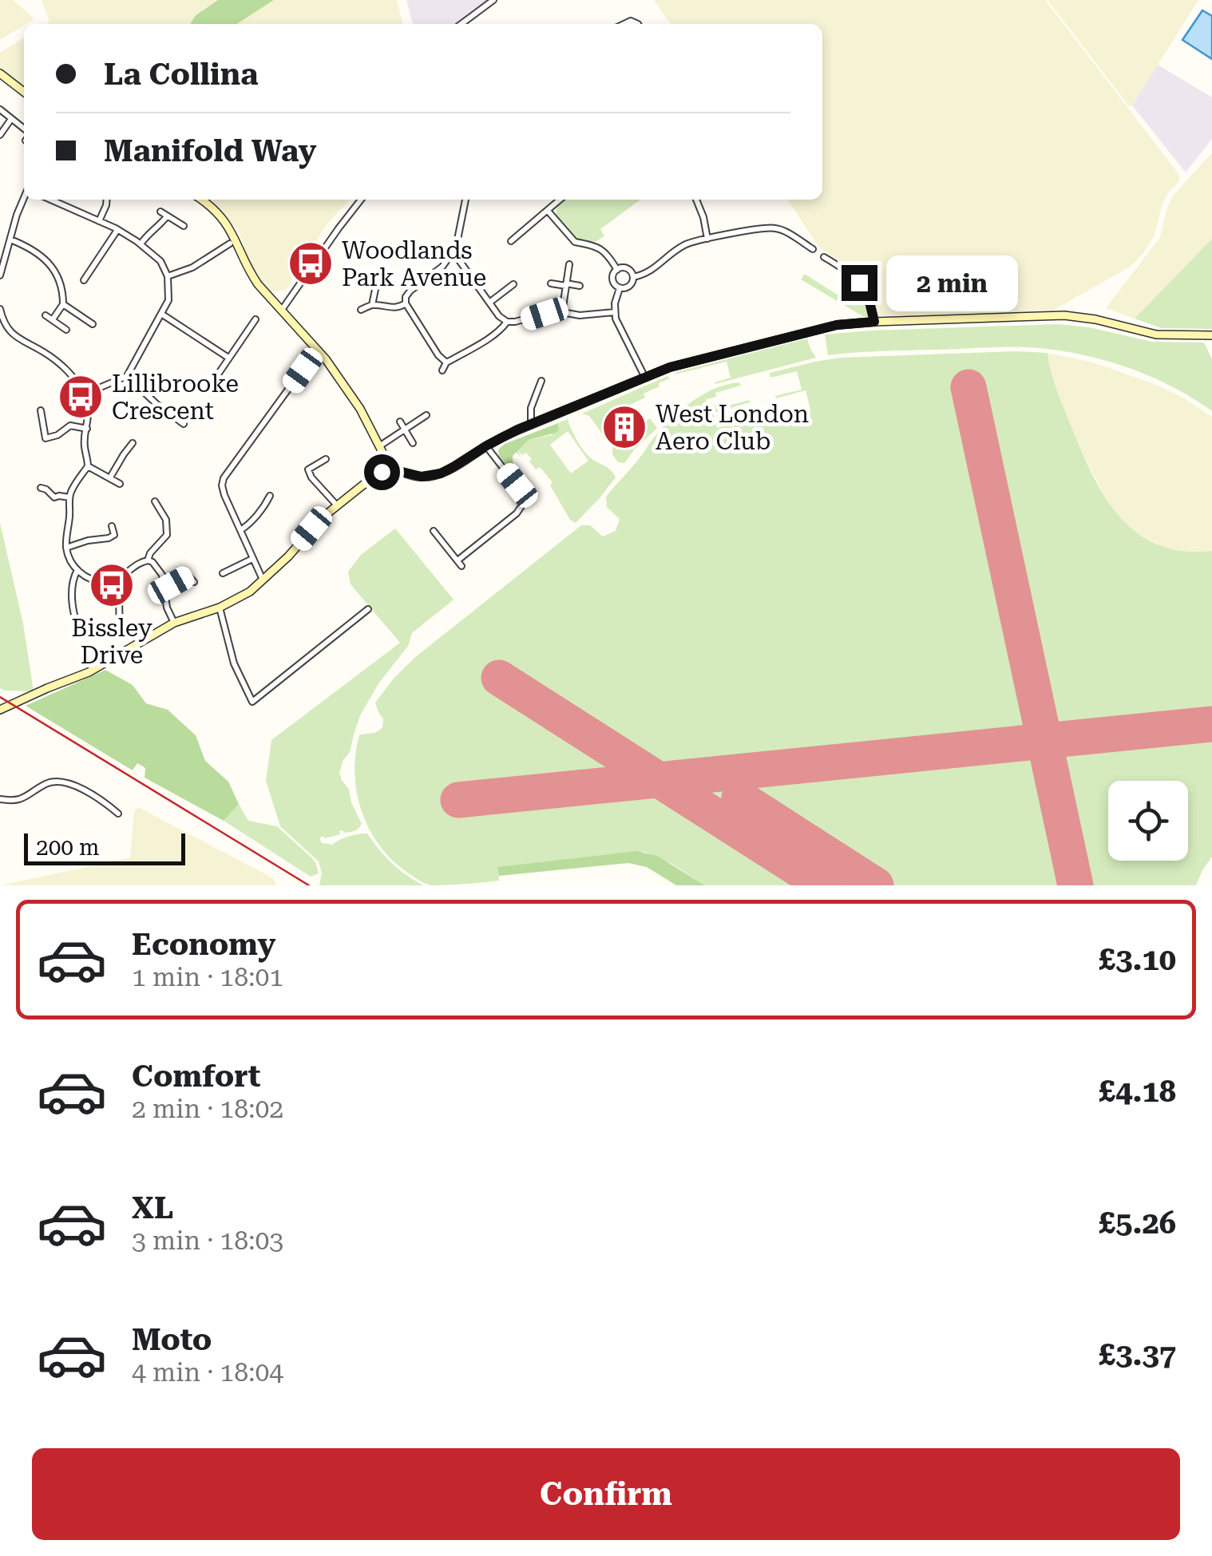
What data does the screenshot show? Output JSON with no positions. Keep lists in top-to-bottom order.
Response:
{
  "places": {
    "bus stop": ["Woodlands Park Avenue", "Lillibrooke Crescent", "Bissley Drive"],
    "building": ["West London Aero Club"]
  },
  "scale_bar": "200 m",
  "page": {
    "banner": ["La Collina", "Manifold Way"],
    "bubble": "2 min",
    "scale": "200 m",
    "list": [
      {
        "name": "Economy",
        "note": "1 min · 18:01",
        "value": "£3.10"
      },
      {
        "name": "Comfort",
        "note": "2 min · 18:02",
        "value": "£4.18"
      },
      {
        "name": "XL",
        "note": "3 min · 18:03",
        "value": "£5.26"
      },
      {
        "name": "Moto",
        "note": "4 min · 18:04",
        "value": "£3.37"
      }
    ],
    "buttons": "Confirm"
  }
}
